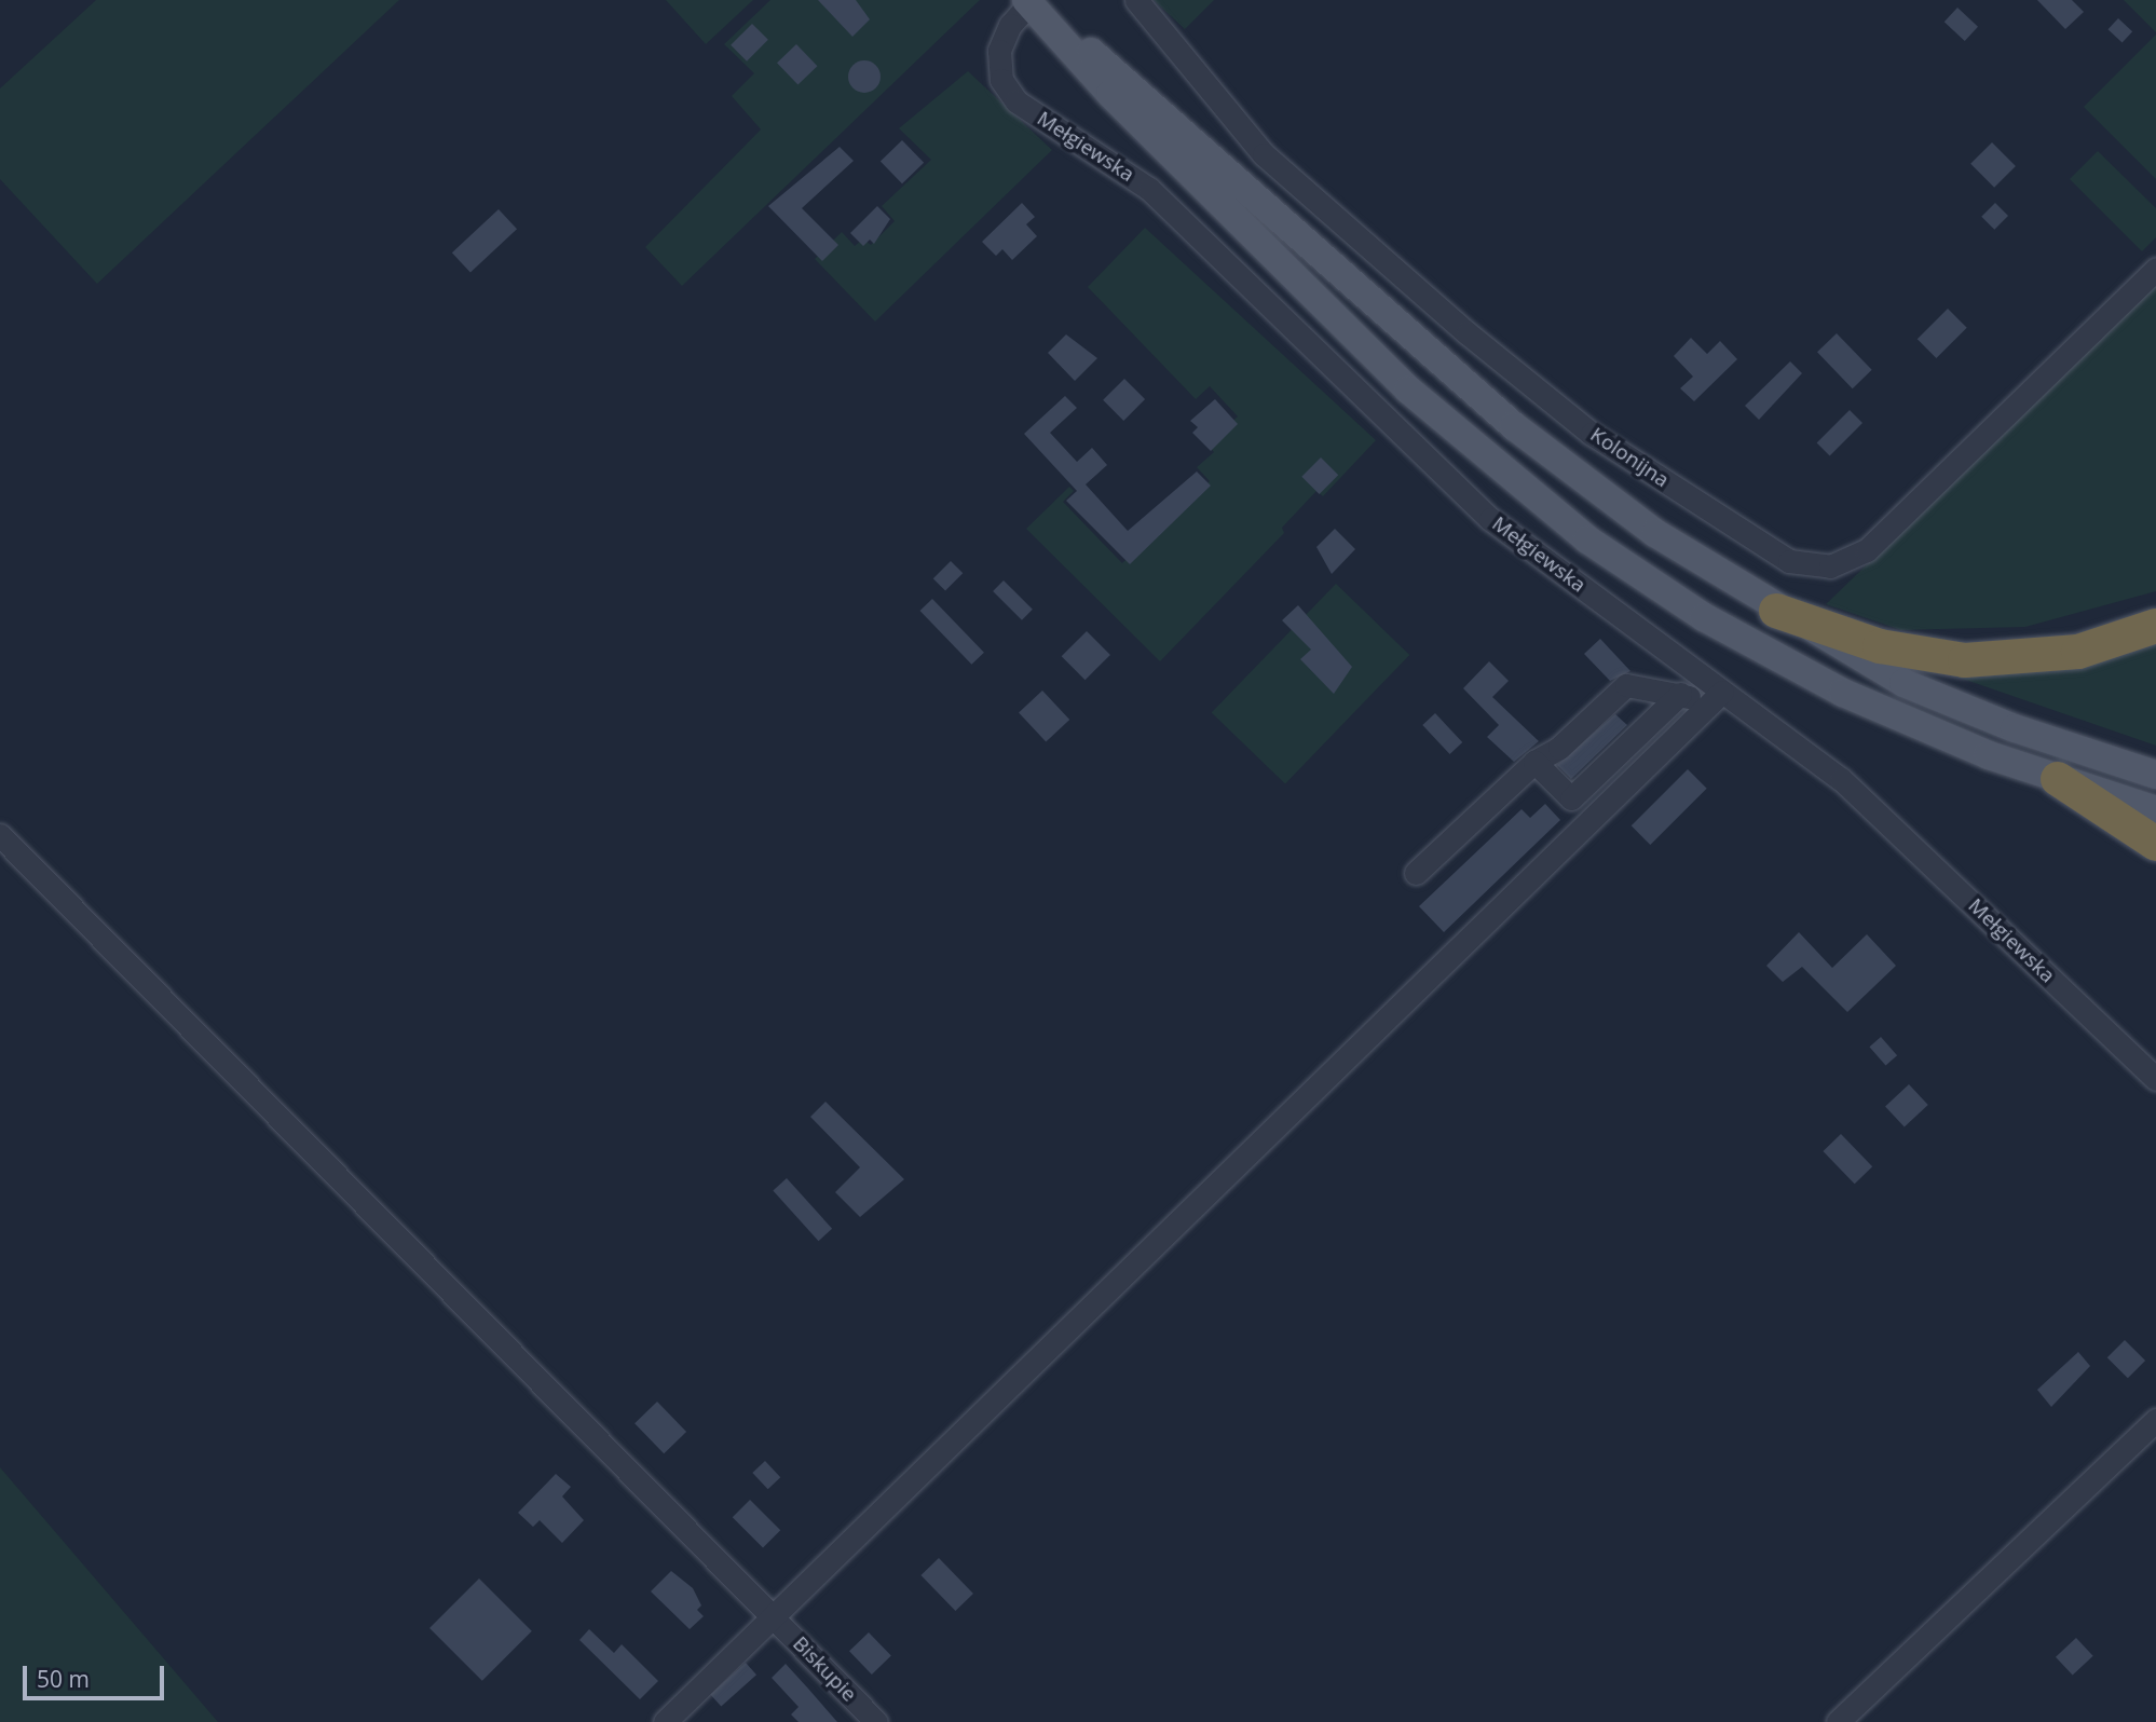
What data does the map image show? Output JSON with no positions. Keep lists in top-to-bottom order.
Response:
{
  "streets": {
    "street": ["Mełgiewska", "Kolonijna", "Biskupie"]
  },
  "scale_bar": "50 m"
}
